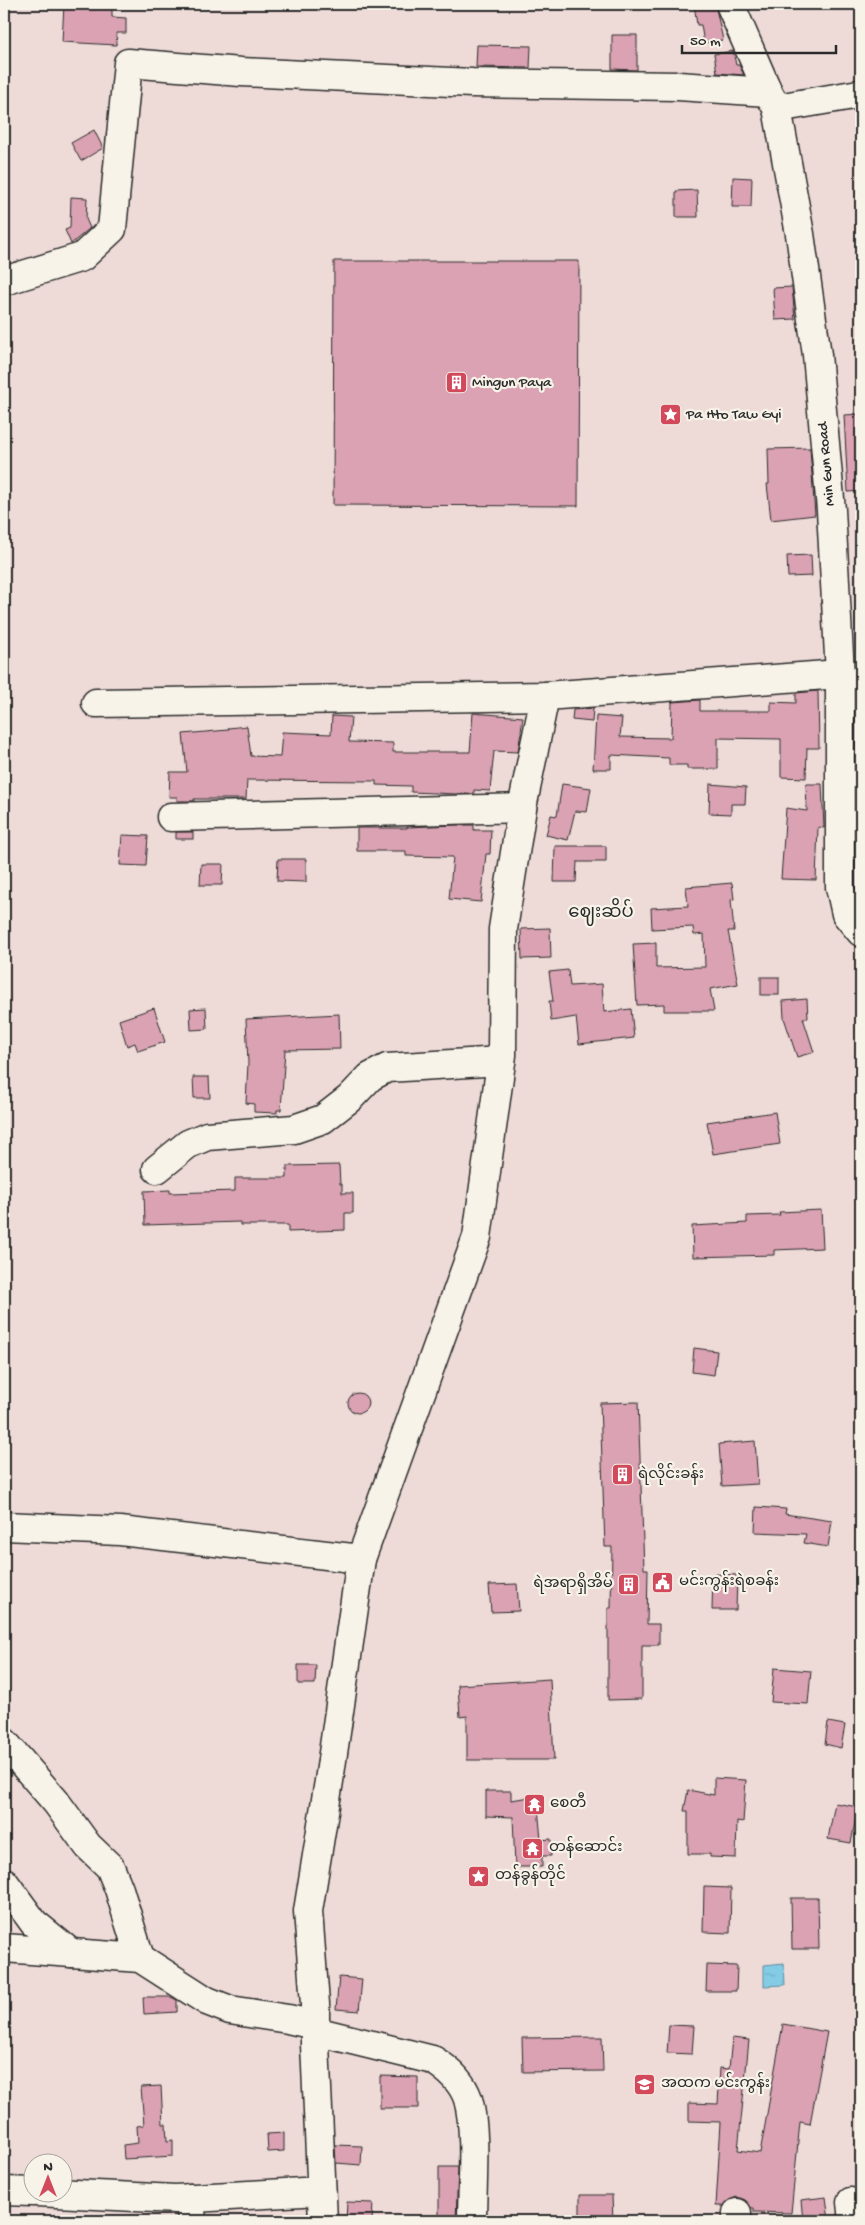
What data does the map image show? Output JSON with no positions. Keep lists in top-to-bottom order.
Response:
{
  "streets": {
    "street": ["Min Gun Road"]
  },
  "districts": ["ဈေးဆိပ်"],
  "places": {
    "building": ["Mingun Paya", "ရဲလိုင်းခန်း", "ရဲအရာရှိအိမ်"],
    "place": ["Pa Hto Taw Gyi", "တန်ခွန်တိုင်"],
    "public building": ["မင်းကွန်းရဲစခန်း"],
    "temple": ["စေတီ", "တန်ဆောင်း"],
    "school or university": ["အထက မင်းကွန်း"]
  },
  "scale_bar": "50 m",
  "north": "top"
}
